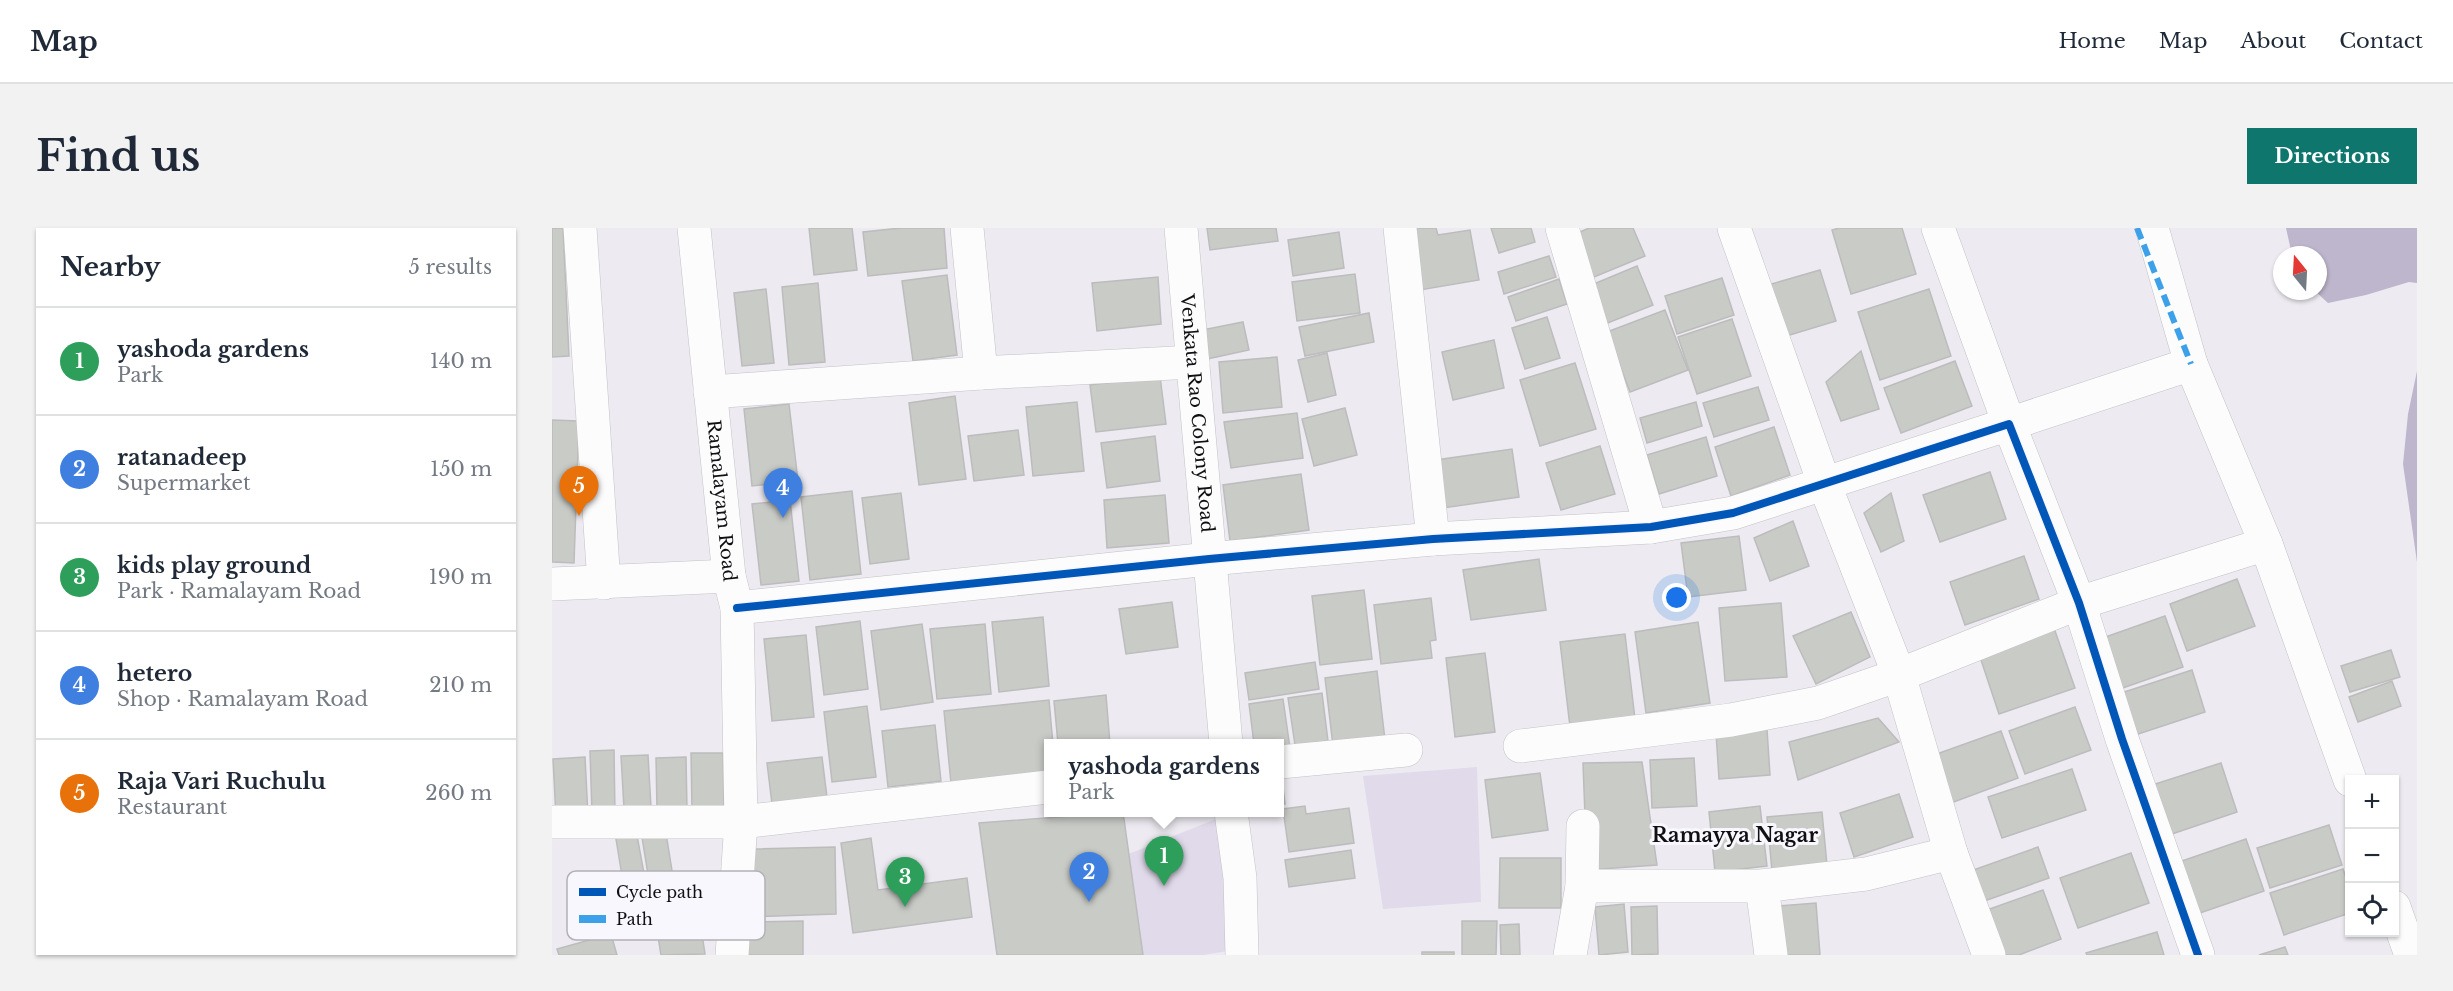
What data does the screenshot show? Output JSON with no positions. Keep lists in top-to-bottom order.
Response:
{
  "streets": {
    "street": ["Venkata Rao Colony Road", "Ramalayam Road"]
  },
  "districts": ["Ramayya Nagar"],
  "legend": ["Cycle path", "Path"],
  "north": "top",
  "page": {
    "header": "Map",
    "nav": [
      "Home",
      "Map",
      "About",
      "Contact"
    ],
    "buttons": "Directions",
    "title": "Find us",
    "heading": ["Nearby", "5 results"],
    "list": [
      {
        "mark": "1",
        "name": "yashoda gardens",
        "note": "Park",
        "value": "140 m"
      },
      {
        "mark": "2",
        "name": "ratanadeep",
        "note": "Supermarket",
        "value": "150 m"
      },
      {
        "mark": "3",
        "name": "kids play ground",
        "note": "Park · Ramalayam Road",
        "value": "190 m"
      },
      {
        "mark": "4",
        "name": "hetero",
        "note": "Shop · Ramalayam Road",
        "value": "210 m"
      },
      {
        "mark": "5",
        "name": "Raja Vari Ruchulu",
        "note": "Restaurant",
        "value": "260 m"
      }
    ],
    "pins": [
      "5",
      "4",
      "1",
      "2",
      "3"
    ],
    "popup": ["yashoda gardens", "Park"],
    "map_buttons": ["+", "−"]
  }
}
